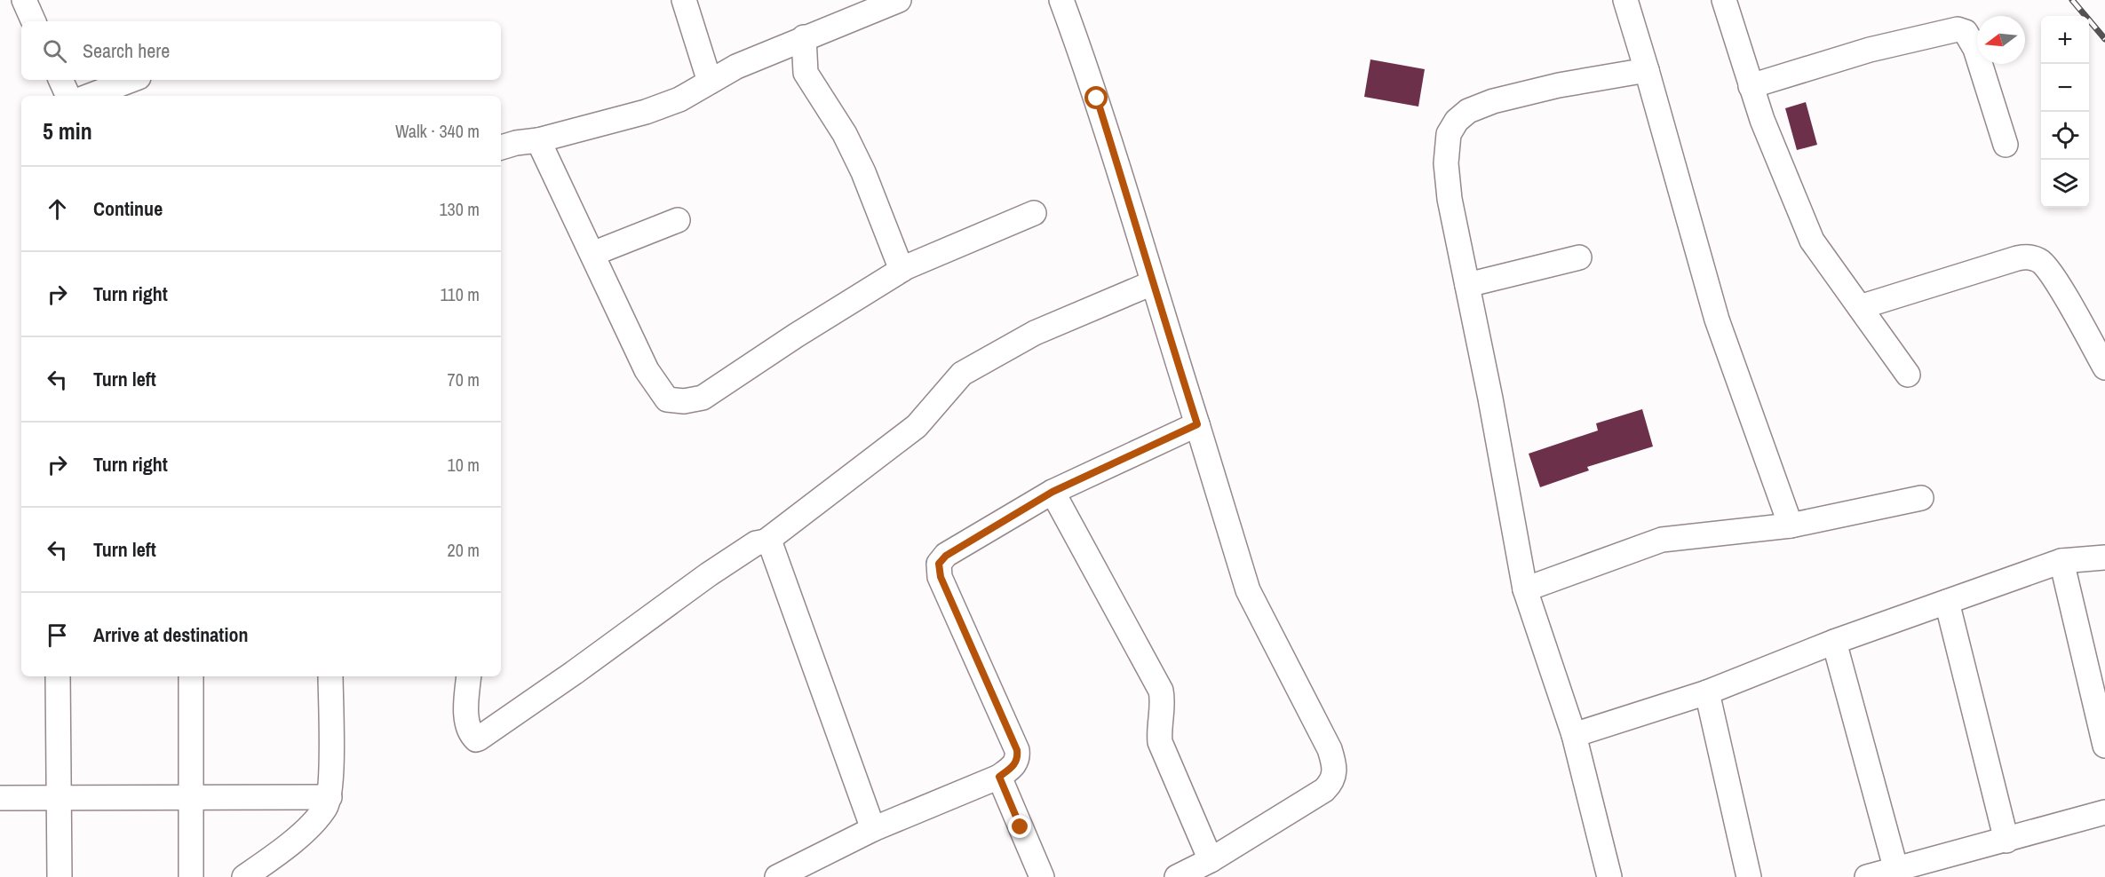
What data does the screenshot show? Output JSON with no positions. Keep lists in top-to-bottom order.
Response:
{
  "north": "left",
  "page": {
    "map_buttons": ["+", "−"],
    "search": "Search here",
    "heading": ["5 min", "Walk · 340 m"],
    "list": [
      ["Continue", "130 m"],
      ["Turn right", "110 m"],
      ["Turn left", "70 m"],
      ["Turn right", "10 m"],
      ["Turn left", "20 m"],
      "Arrive at destination"
    ]
  }
}
